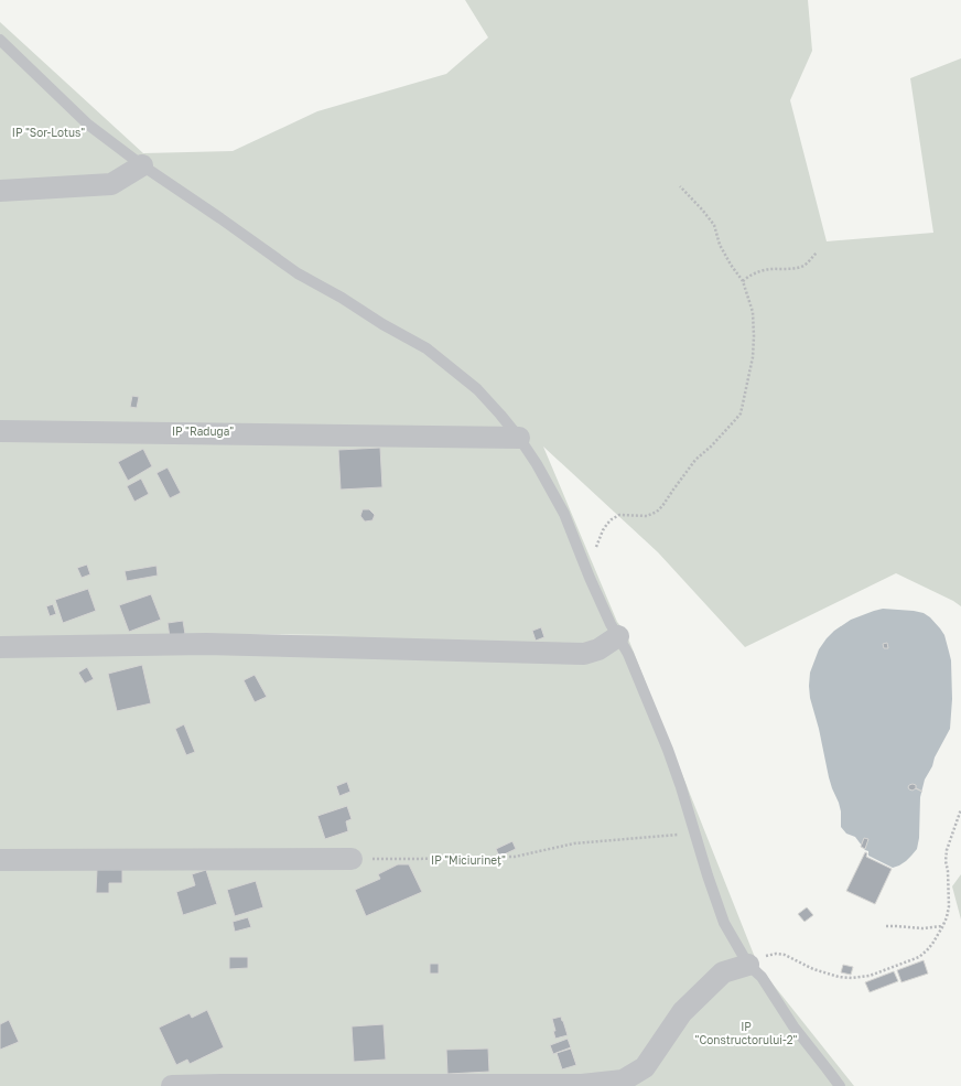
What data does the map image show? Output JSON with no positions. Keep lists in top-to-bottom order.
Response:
{
  "parks": [
    "IP \"Sor-Lotus\"",
    "IP \"Raduga\"",
    "IP \"Miciurineț\"",
    "IP \"Constructorului-2\""
  ]
}
